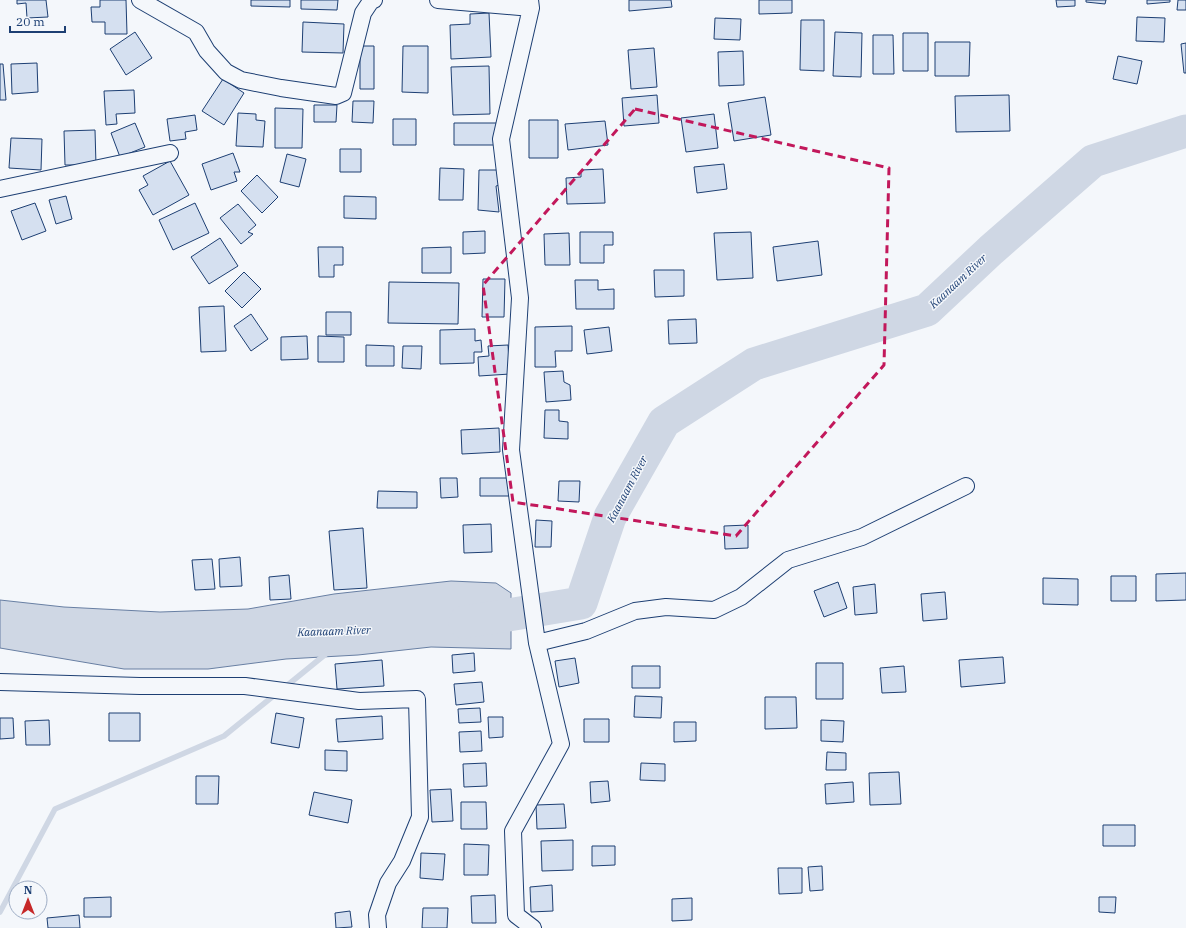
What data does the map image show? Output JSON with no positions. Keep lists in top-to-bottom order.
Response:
{
  "water": ["Kaanaam River"],
  "scale_bar": "20 m",
  "north": "top"
}
